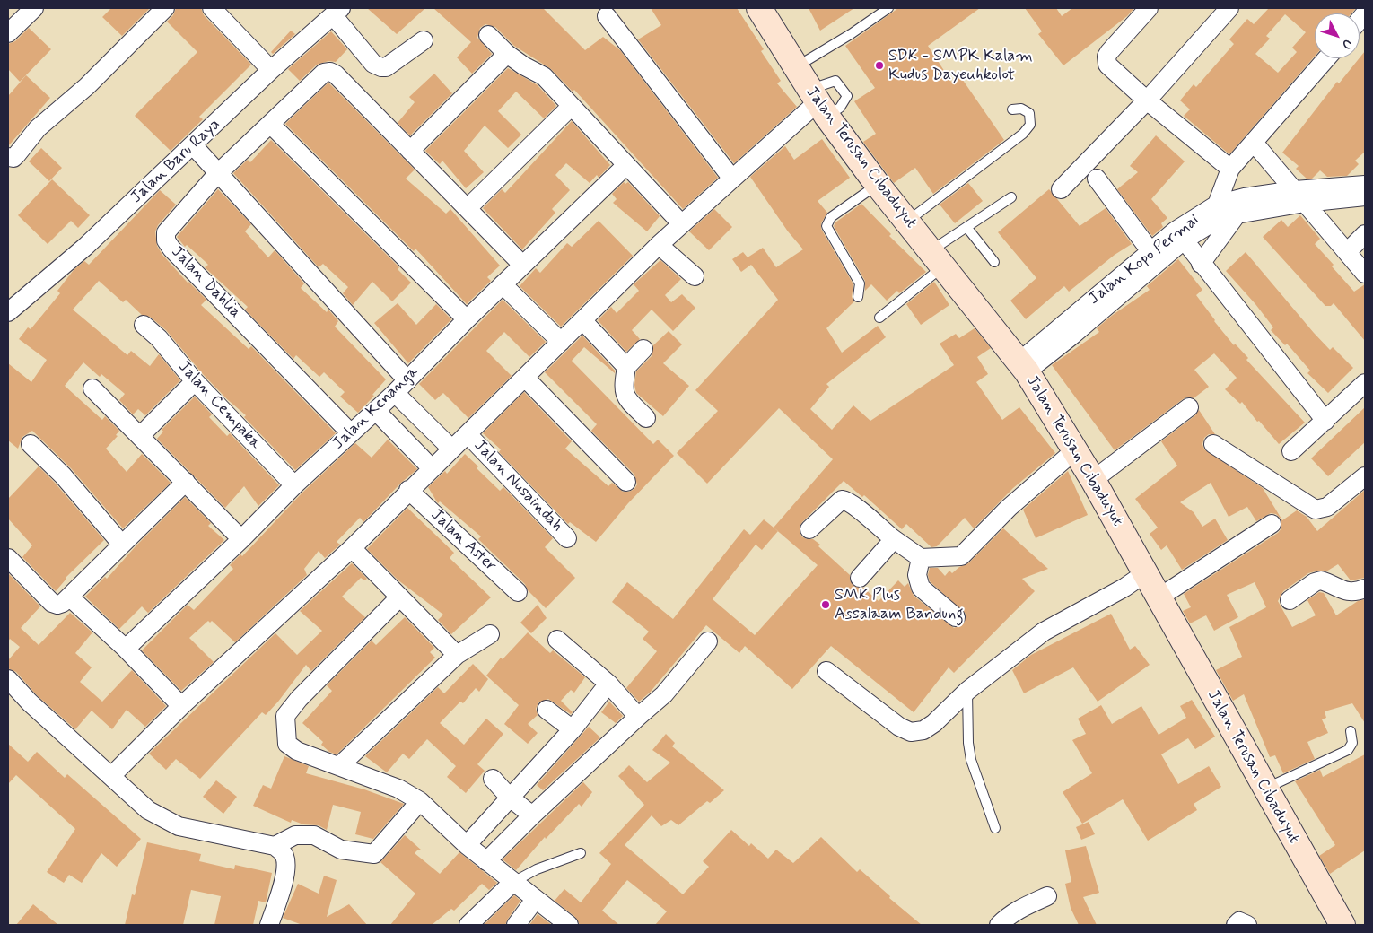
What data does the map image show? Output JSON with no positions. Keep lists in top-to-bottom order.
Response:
{
  "streets": {
    "main road": ["Jalan Terusan Cibaduyut"],
    "street": [
      "Jalan Baru Raya",
      "Jalan Kopo Permai",
      "Jalan Dahlia",
      "Jalan Cempaka",
      "Jalan Kenanga",
      "Jalan Nusaindah",
      "Jalan Aster"
    ]
  },
  "crossings": [
    ["Jalan Terusan Cibaduyut", "Jalan Kopo Permai"],
    ["Jalan Dahlia", "Jalan Kenanga"],
    ["Jalan Cempaka", "Jalan Kenanga"]
  ],
  "places": ["SDK - SMPK Kalam Kudus Dayeuhkolot", "SMK Plus Assalaam Bandung"],
  "north": "bottom right"
}
